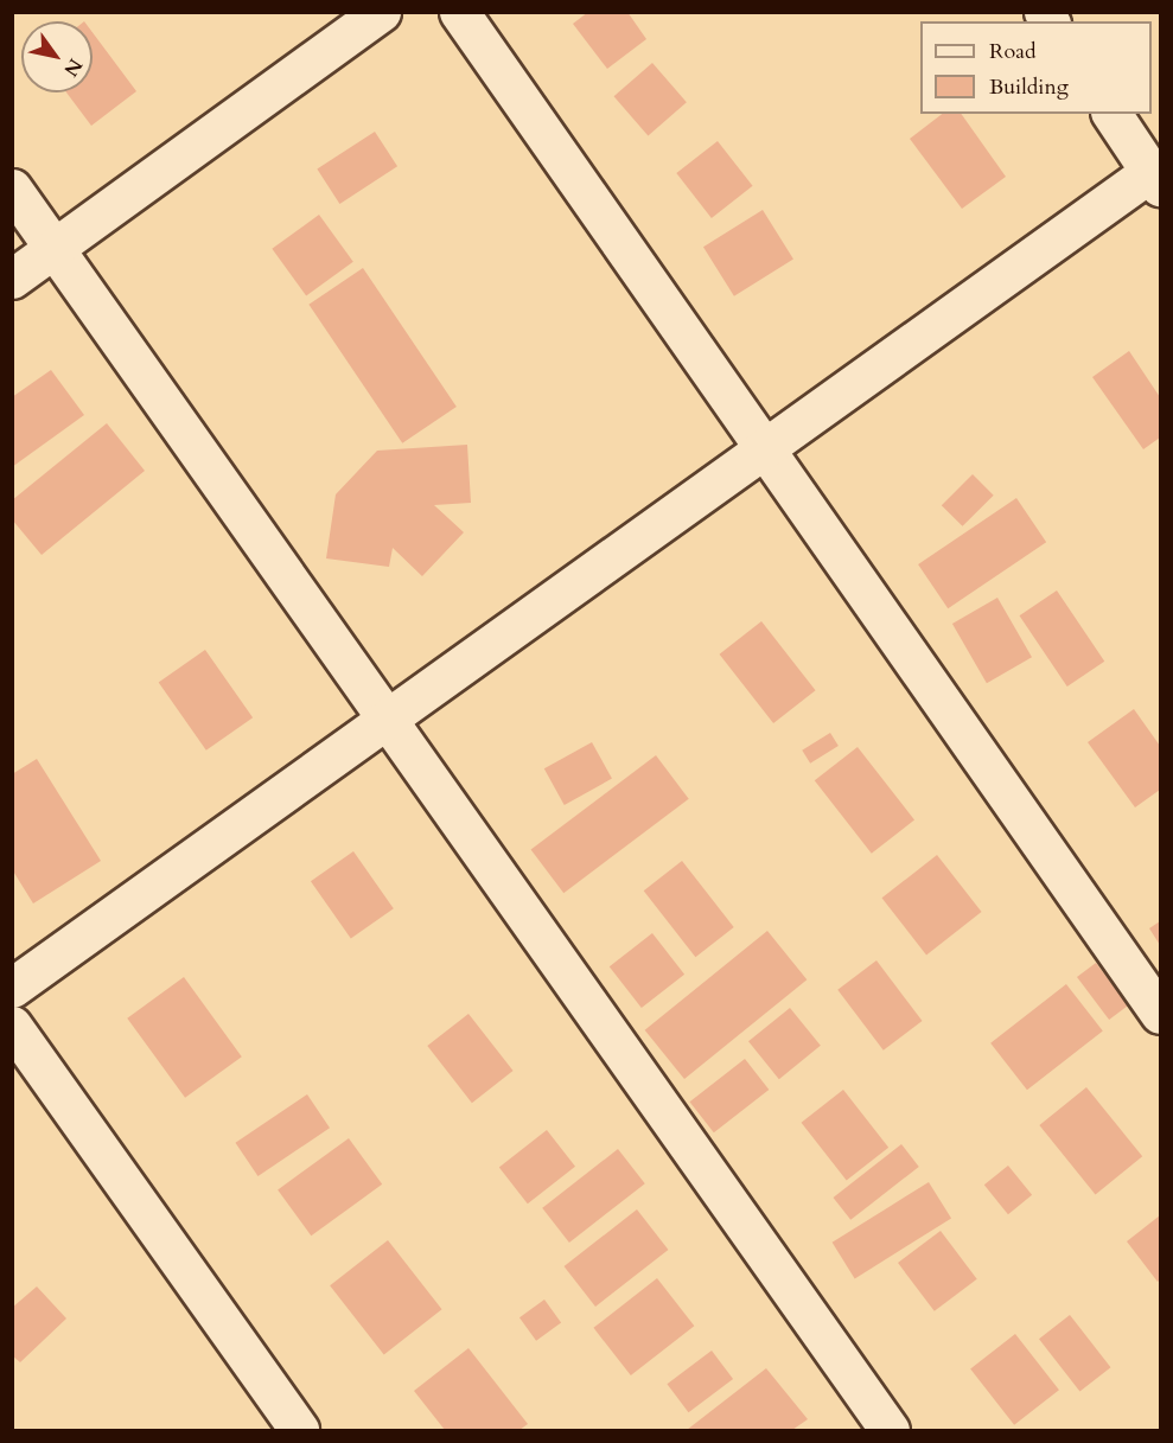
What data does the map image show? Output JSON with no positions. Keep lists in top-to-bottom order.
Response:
{
  "legend": ["Road", "Building"],
  "north": "bottom right"
}
